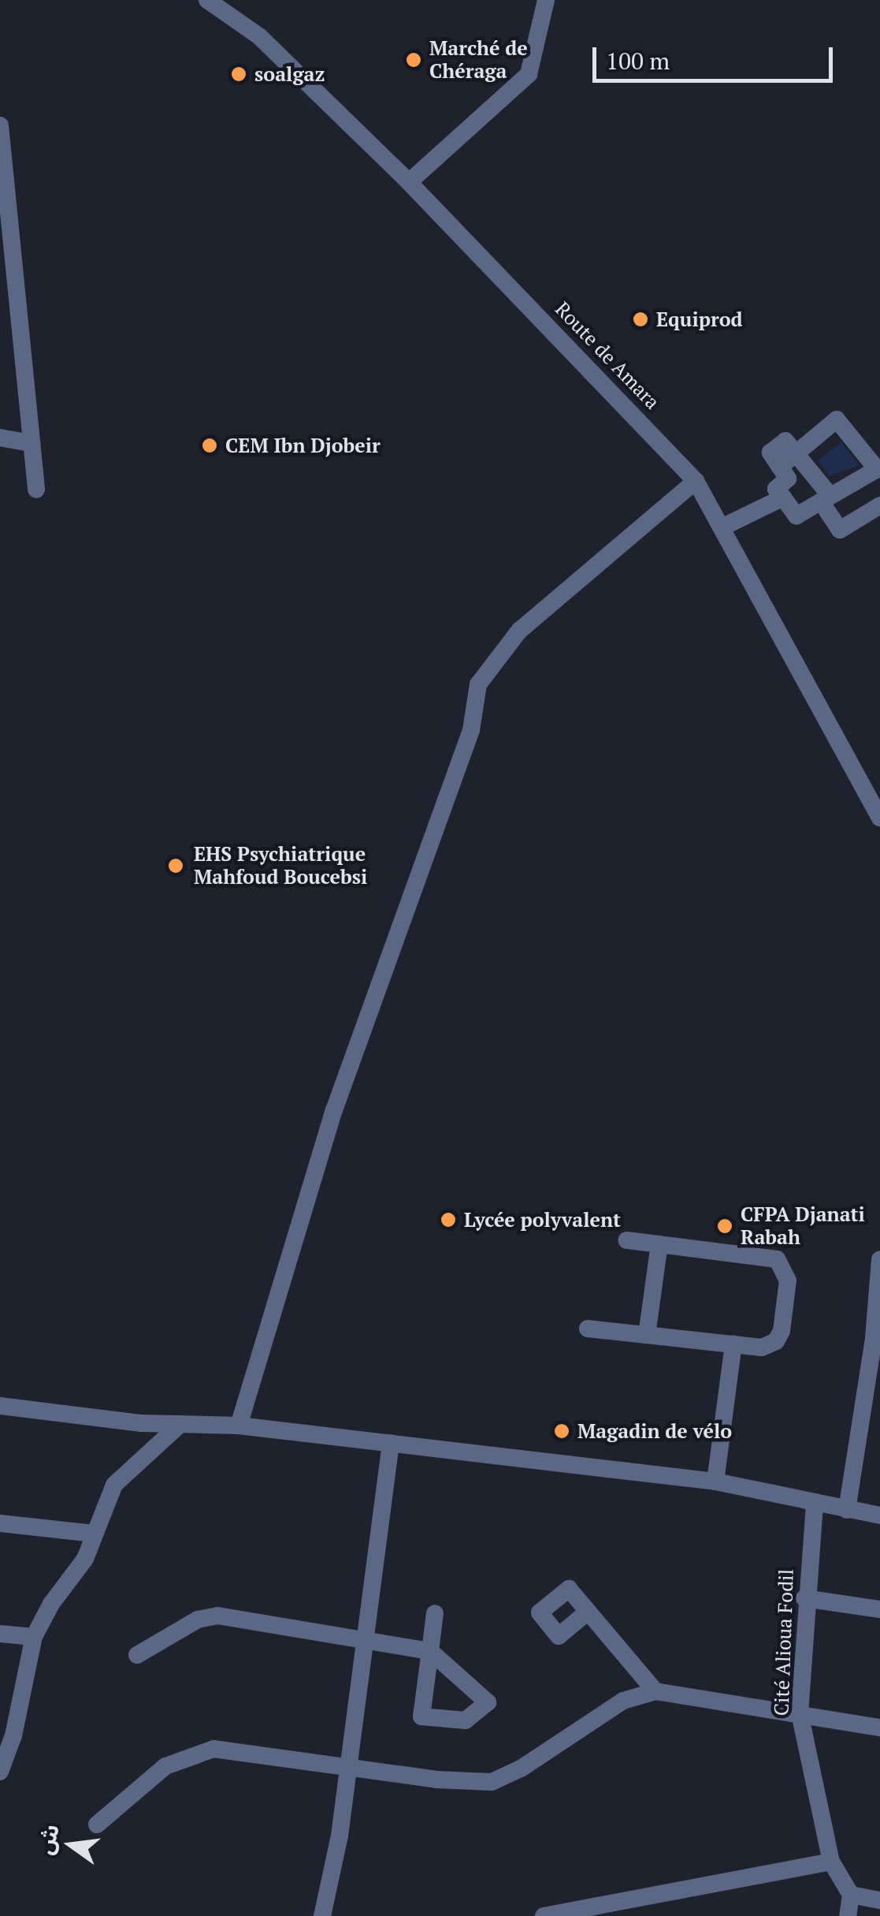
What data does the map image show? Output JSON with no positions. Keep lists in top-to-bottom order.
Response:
{
  "streets": {
    "street": ["Route de Amara", "Cité Alioua Fodil"]
  },
  "places": [
    "Marché de Chéraga",
    "soalgaz",
    "Equiprod",
    "CEM Ibn Djobeir",
    "EHS Psychiatrique Mahfoud Boucebsi",
    "Lycée polyvalent",
    "CFPA Djanati Rabah",
    "Magadin de vélo"
  ],
  "scale_bar": "100 m",
  "north": "left"
}
